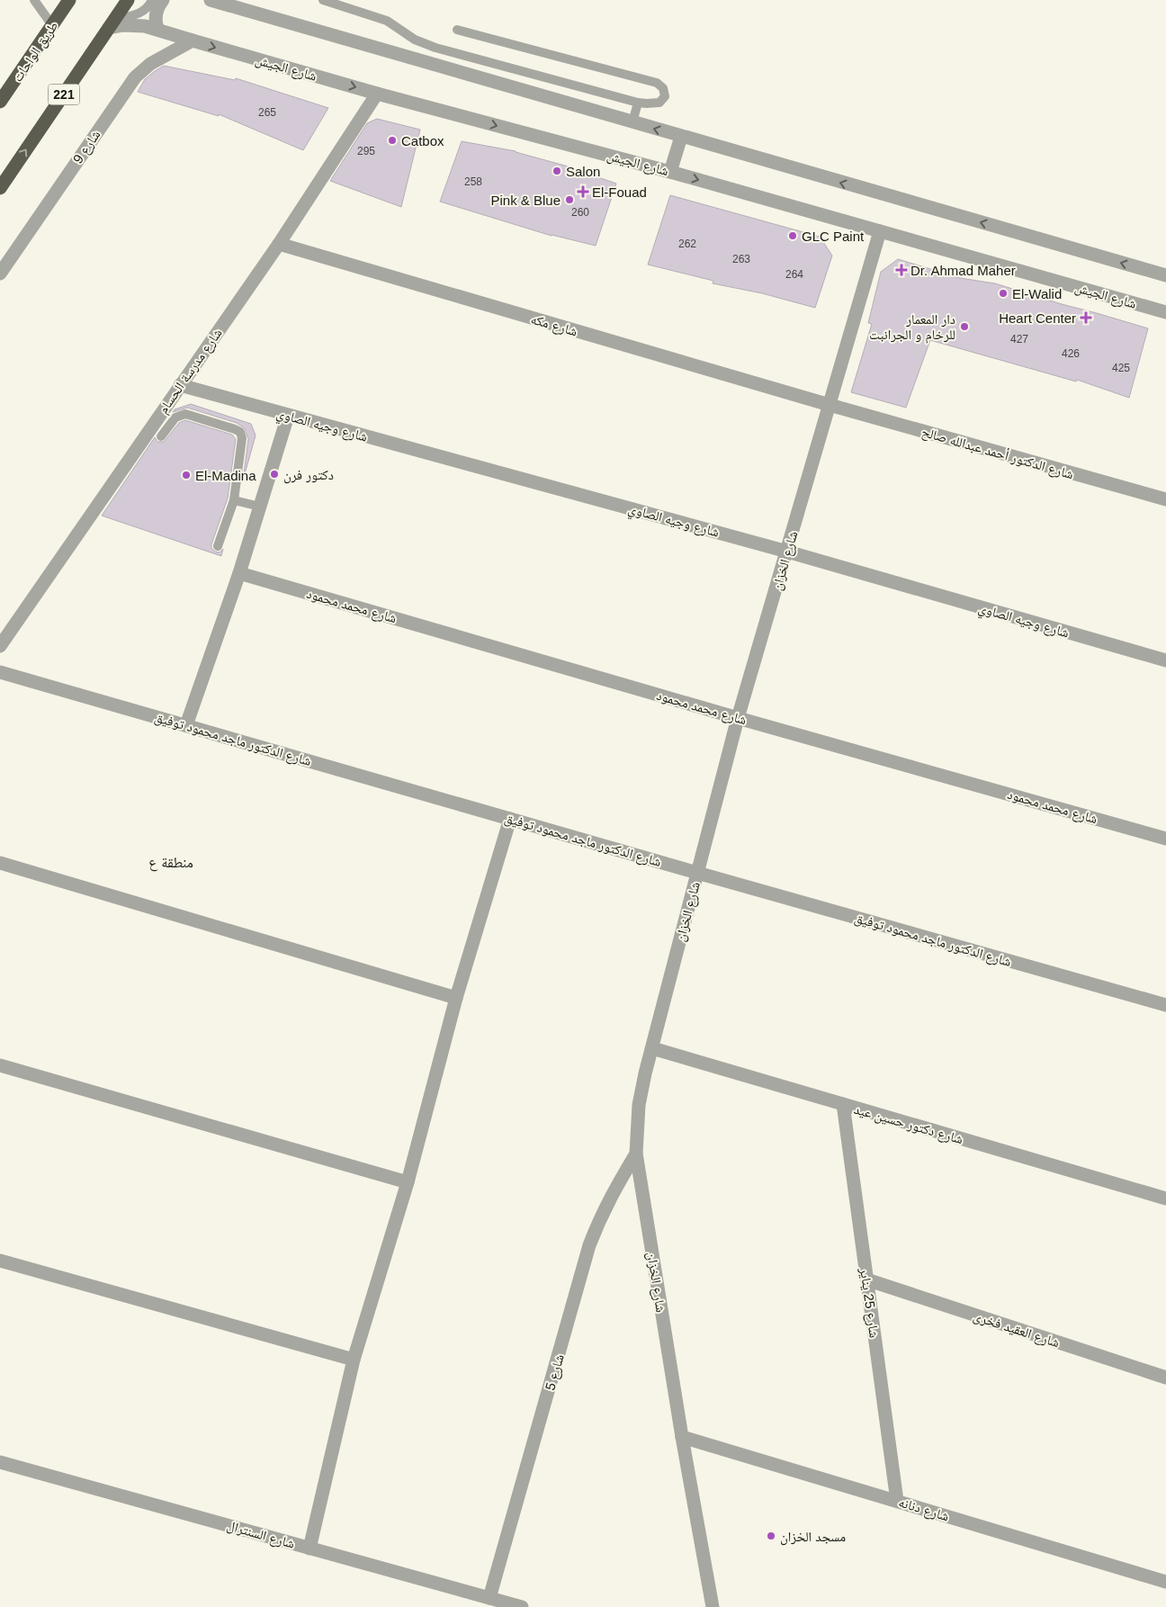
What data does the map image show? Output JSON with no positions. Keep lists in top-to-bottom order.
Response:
{
  "streets": {
    "highway": ["طريق الواحات", "221"],
    "street": [
      "شارع الجيش",
      "شارع 9",
      "شارع مكه",
      "شارع مدرسة الحسام",
      "شارع وجيه الصاوي",
      "شارع الدكتور أحمد عبدالله صالح",
      "شارع الخزان",
      "شارع محمد محمود",
      "شارع الدكتور ماجد محمود توفيق",
      "شارع دكتور حسين عيد",
      "شارع 25 يناير",
      "شارع العقيد فخرى",
      "شارع 5",
      "شارع دنانه",
      "شارع السنترال"
    ]
  },
  "crossings": [
    ["شارع الجيش", "221"],
    ["شارع الجيش", "شارع 9"],
    ["شارع الجيش", "شارع مدرسة الحسام"],
    ["شارع الجيش", "شارع الخزان"],
    ["شارع مكه", "شارع مدرسة الحسام"],
    ["شارع مكه", "شارع الدكتور أحمد عبدالله صالح"],
    ["شارع مكه", "شارع الخزان"],
    ["شارع مدرسة الحسام", "شارع وجيه الصاوي"],
    ["شارع وجيه الصاوي", "شارع الخزان"],
    ["شارع الدكتور أحمد عبدالله صالح", "شارع الخزان"],
    ["شارع الخزان", "شارع محمد محمود"],
    ["شارع الخزان", "شارع الدكتور ماجد محمود توفيق"],
    ["شارع الخزان", "شارع دكتور حسين عيد"],
    ["شارع الخزان", "شارع 5"],
    ["شارع الخزان", "شارع دنانه"],
    ["شارع دكتور حسين عيد", "شارع 25 يناير"],
    ["شارع 25 يناير", "شارع العقيد فخرى"],
    ["شارع 25 يناير", "شارع دنانه"],
    ["شارع 5", "شارع السنترال"]
  ],
  "districts": ["منطقة ع"],
  "places": {
    "other": [
      "Catbox",
      "Salon",
      "Pink & Blue",
      "GLC Paint",
      "El-Walid",
      "دار المعمار للرخام و الجرانبت",
      "دكتور فرن",
      "El-Madina",
      "مسجد الخزان"
    ],
    "health": ["El-Fouad", "Dr. Ahmad Maher", "Heart Center"]
  },
  "house_numbers": [
    "265",
    "295",
    "258",
    "260",
    "262",
    "263",
    "264",
    "427",
    "426",
    "425"
  ]
}
